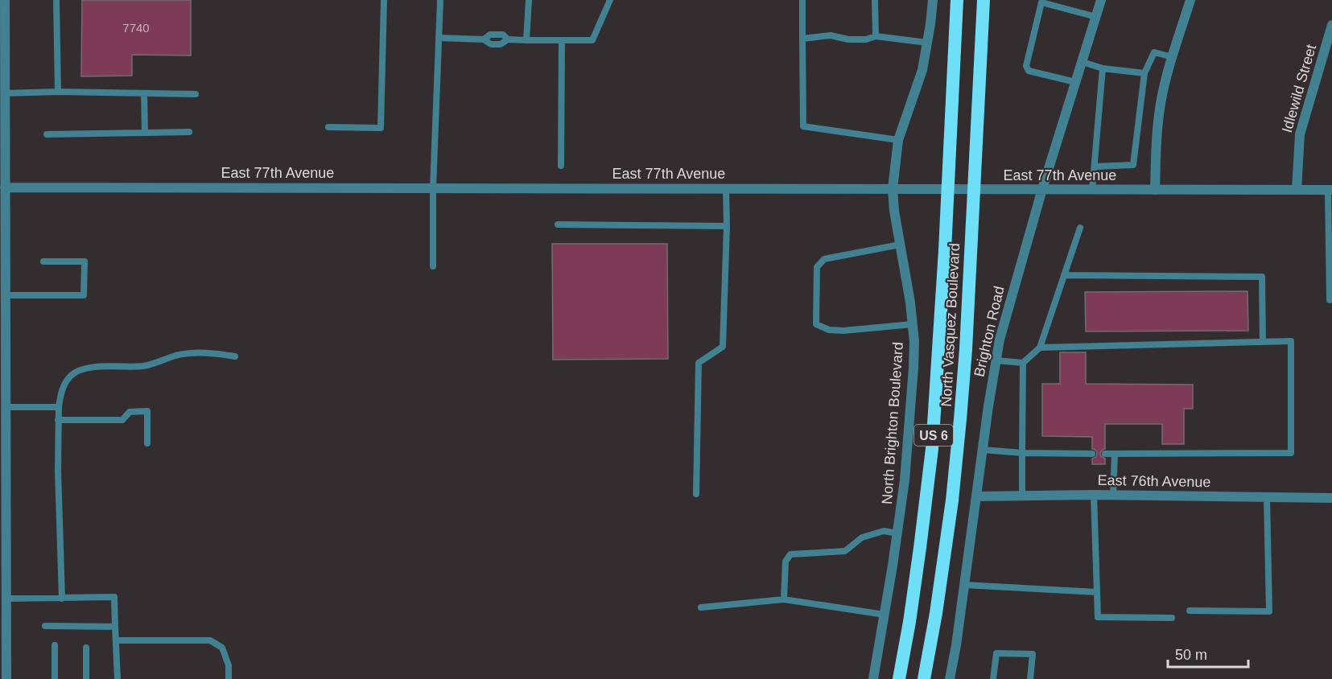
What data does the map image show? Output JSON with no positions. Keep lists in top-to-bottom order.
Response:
{
  "streets": {
    "highway": ["North Vasquez Boulevard", "US 6"],
    "street": [
      "Idlewild Street",
      "East 77th Avenue",
      "Brighton Road",
      "North Brighton Boulevard",
      "East 76th Avenue"
    ]
  },
  "crossings": [
    ["Idlewild Street", "East 77th Avenue"],
    ["East 77th Avenue", "North Vasquez Boulevard"],
    ["East 77th Avenue", "Brighton Road"],
    ["East 77th Avenue", "North Brighton Boulevard"],
    ["Brighton Road", "East 76th Avenue"]
  ],
  "house_numbers": ["7740"],
  "scale_bar": "50 m"
}
